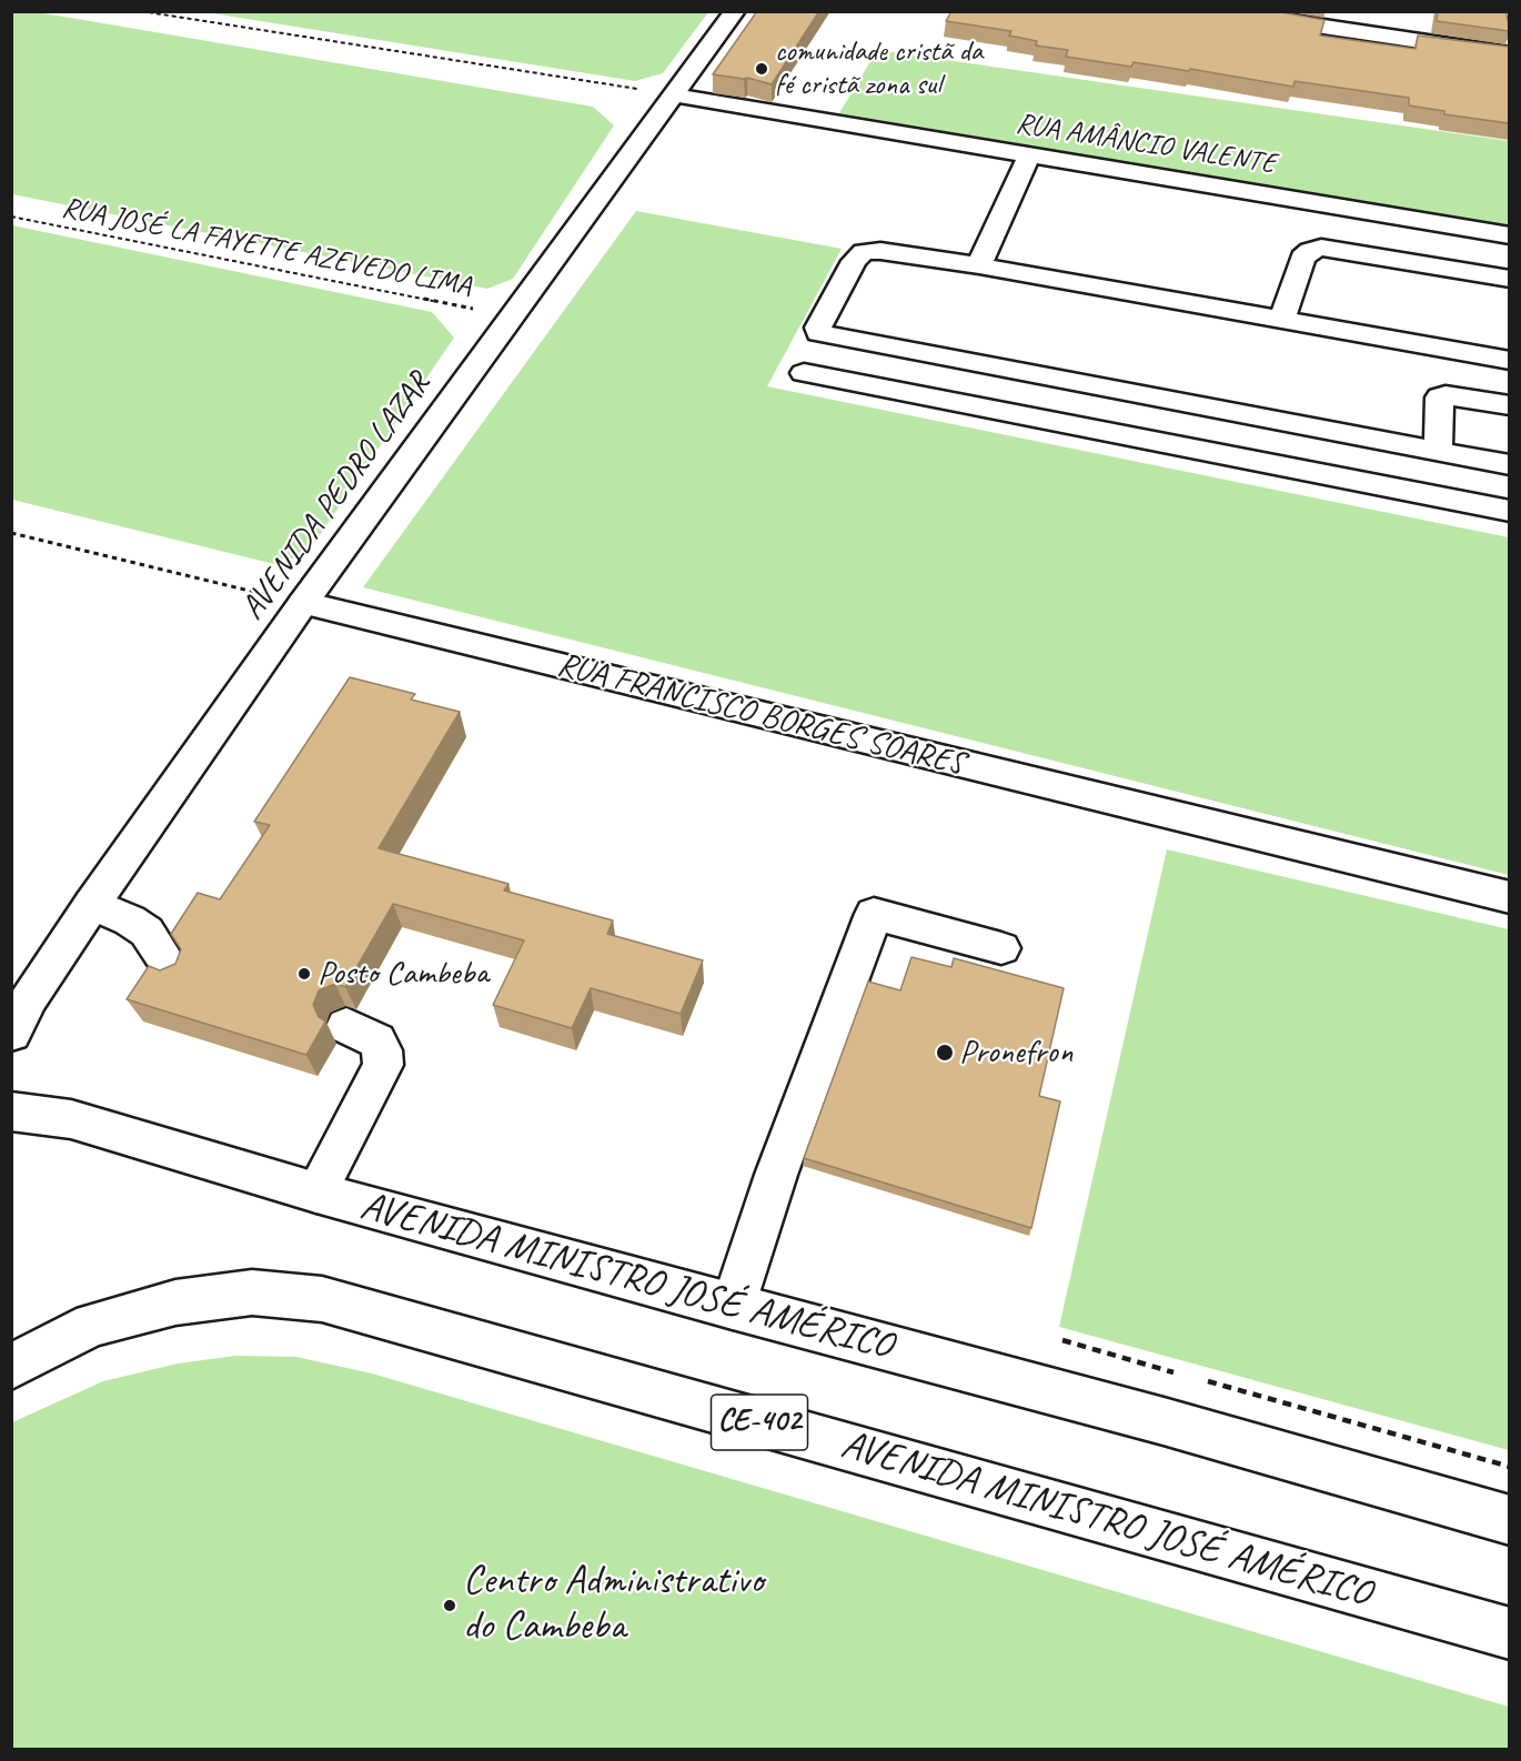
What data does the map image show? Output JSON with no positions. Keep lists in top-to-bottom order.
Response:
{
  "streets": {
    "street": [
      "RUA AMÂNCIO VALENTE",
      "AVENIDA PEDRO LAZAR",
      "RUA FRANCISCO BORGES SOARES",
      "AVENIDA MINISTRO JOSÉ AMÉRICO",
      "CE-402"
    ],
    "path": ["RUA JOSÉ LA FAYETTE AZEVEDO LIMA"]
  },
  "crossings": [
    ["RUA AMÂNCIO VALENTE", "AVENIDA PEDRO LAZAR"],
    ["RUA JOSÉ LA FAYETTE AZEVEDO LIMA", "AVENIDA PEDRO LAZAR"],
    ["AVENIDA PEDRO LAZAR", "RUA FRANCISCO BORGES SOARES"]
  ],
  "places": [
    "comunidade cristã da fé cristã zona sul",
    "Posto Cambeba",
    "Pronefron",
    "Centro Administrativo do Cambeba"
  ]
}
